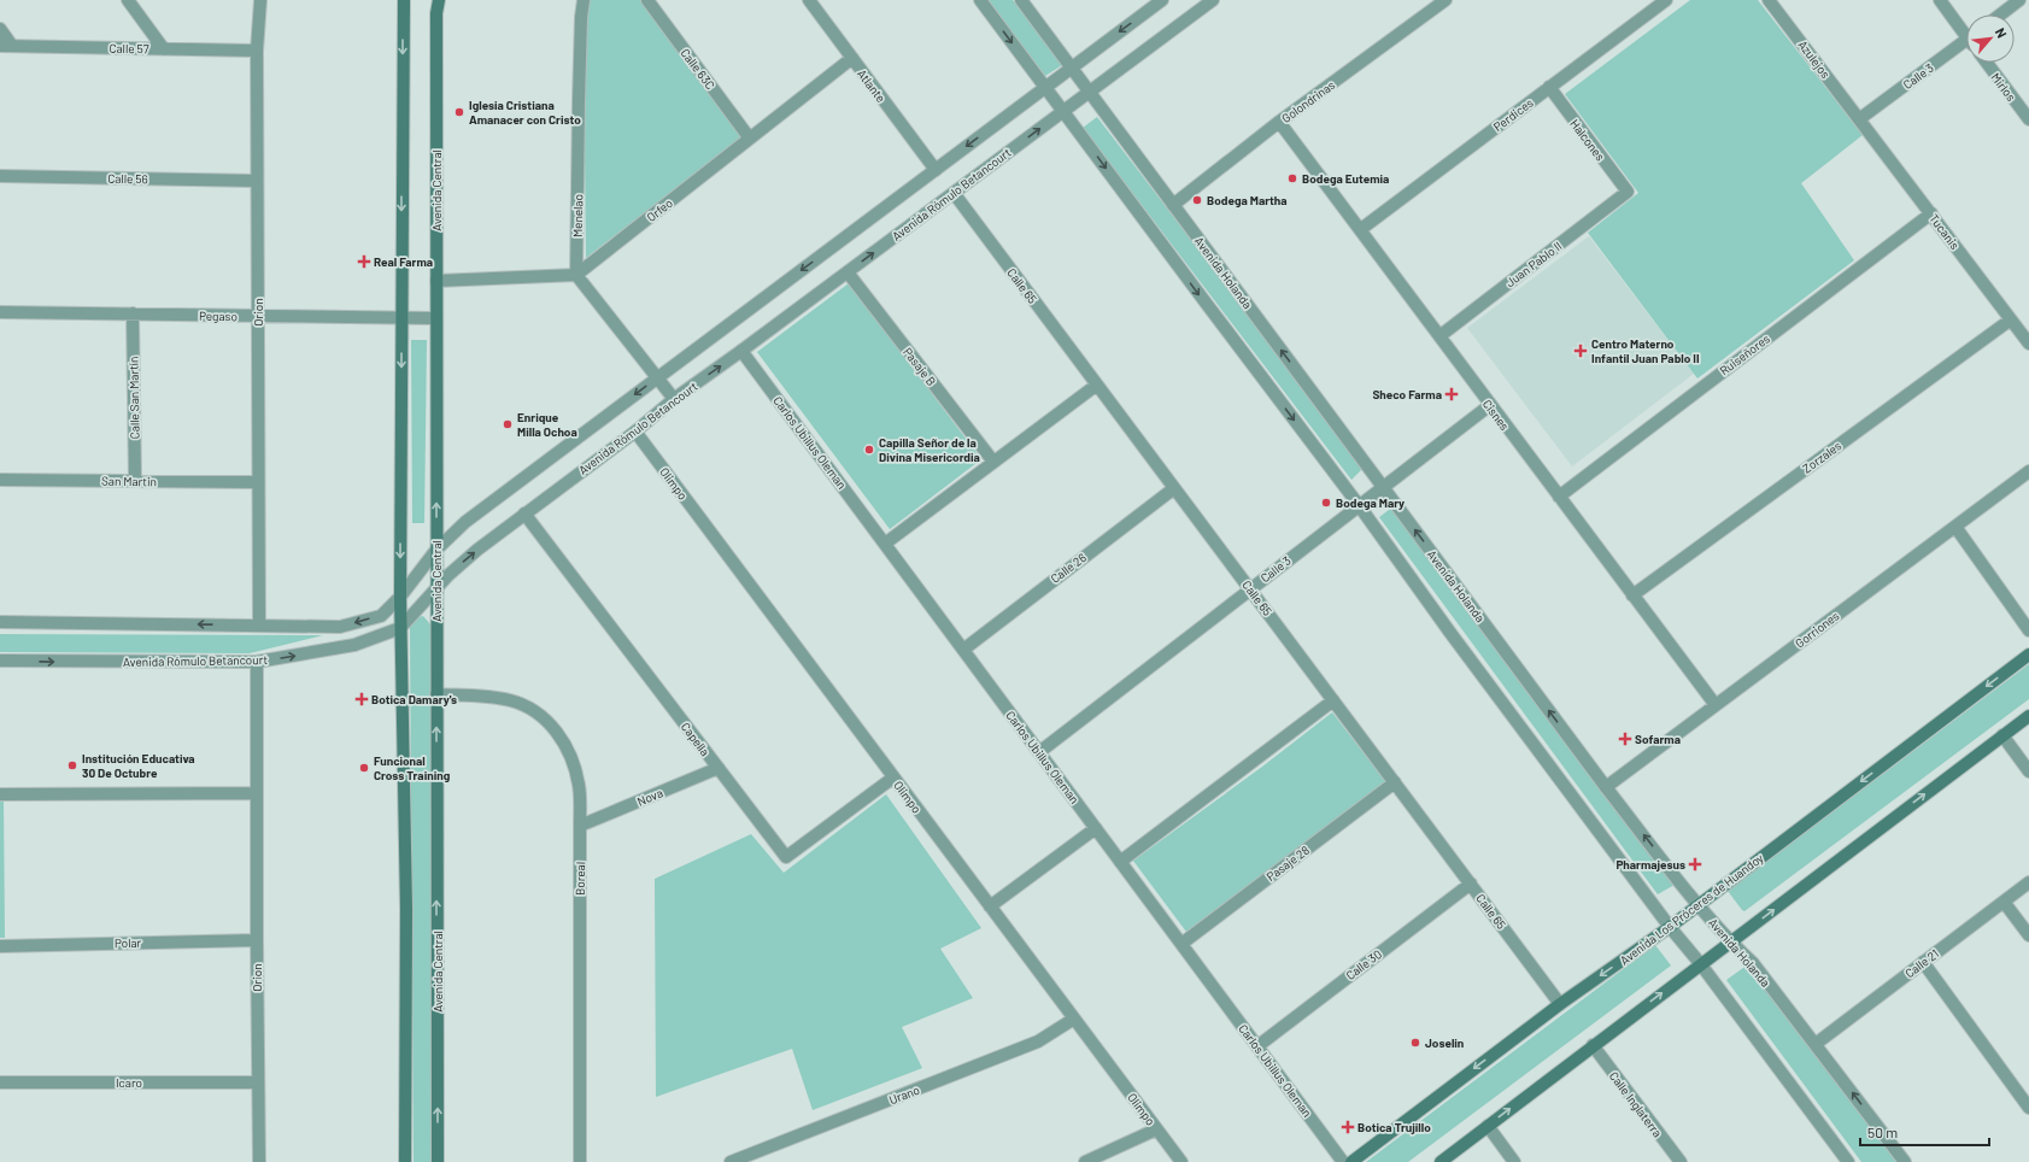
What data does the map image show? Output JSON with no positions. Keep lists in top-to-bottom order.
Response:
{
  "streets": {
    "main road": ["Avenida Central", "Avenida Los Próceres de Huandoy"],
    "street": [
      "Calle 57",
      "Azulejos",
      "Calle 63C",
      "Calle 3",
      "Atlante",
      "Mirlos",
      "Golondrinas",
      "Perdices",
      "Halcones",
      "Calle 56",
      "Avenida Rómulo Betancourt",
      "Orfeo",
      "Menelao",
      "Tucanis",
      "Juan Pablo II",
      "Avenida Holanda",
      "Calle 65",
      "Orion",
      "Pegaso",
      "Ruiseñores",
      "Pasaje B",
      "Calle San Martín",
      "Cisnes",
      "Carlos Ubillus Oleman",
      "Zorzales",
      "San Martin",
      "Olimpo",
      "Calle 26",
      "Gorriones",
      "Capella",
      "Nova",
      "Pasaje 28",
      "Boreal",
      "Polar",
      "Calle 21",
      "Calle 30",
      "Icaro",
      "Urano",
      "Calle Inglaterra"
    ]
  },
  "crossings": [
    ["Calle 57", "Orion"],
    ["Azulejos", "Calle 3"],
    ["Azulejos", "Tucanis"],
    ["Calle 63C", "Orfeo"],
    ["Calle 3", "Tucanis"],
    ["Calle 3", "Avenida Holanda"],
    ["Calle 3", "Calle 65"],
    ["Calle 3", "Cisnes"],
    ["Calle 3", "Carlos Ubillus Oleman"],
    ["Atlante", "Orfeo"],
    ["Golondrinas", "Avenida Holanda"],
    ["Golondrinas", "Cisnes"],
    ["Perdices", "Halcones"],
    ["Perdices", "Cisnes"],
    ["Halcones", "Juan Pablo II"],
    ["Calle 56", "Orion"],
    ["Avenida Central", "Avenida Rómulo Betancourt"],
    ["Avenida Central", "Pegaso"],
    ["Avenida Central", "Boreal"],
    ["Avenida Rómulo Betancourt", "Avenida Holanda"],
    ["Avenida Rómulo Betancourt", "Calle 65"],
    ["Avenida Rómulo Betancourt", "Orion"],
    ["Avenida Rómulo Betancourt", "Pasaje B"],
    ["Avenida Rómulo Betancourt", "Carlos Ubillus Oleman"],
    ["Avenida Rómulo Betancourt", "Olimpo"],
    ["Avenida Rómulo Betancourt", "Capella"],
    ["Orfeo", "Menelao"],
    ["Tucanis", "Ruiseñores"],
    ["Tucanis", "Zorzales"],
    ["Juan Pablo II", "Cisnes"],
    ["Avenida Holanda", "Gorriones"],
    ["Avenida Holanda", "Avenida Los Próceres de Huandoy"],
    ["Avenida Holanda", "Calle 21"],
    ["Calle 65", "Calle 26"],
    ["Calle 65", "Pasaje 28"],
    ["Calle 65", "Avenida Los Próceres de Huandoy"],
    ["Calle 65", "Calle 30"],
    ["Orion", "Pegaso"],
    ["Orion", "San Martin"],
    ["Orion", "Polar"],
    ["Orion", "Icaro"],
    ["Pegaso", "Calle San Martín"],
    ["Ruiseñores", "Cisnes"],
    ["Calle San Martín", "San Martin"],
    ["Cisnes", "Zorzales"],
    ["Cisnes", "Gorriones"],
    ["Carlos Ubillus Oleman", "Calle 26"],
    ["Carlos Ubillus Oleman", "Pasaje 28"],
    ["Carlos Ubillus Oleman", "Calle 30"],
    ["Olimpo", "Capella"],
    ["Olimpo", "Urano"],
    ["Capella", "Nova"],
    ["Nova", "Boreal"]
  ],
  "places": {
    "other": [
      "Iglesia Cristiana Amanacer con Cristo",
      "Bodega Eutemia",
      "Bodega Martha",
      "Enrique Milla Ochoa",
      "Capilla Señor de la Divina Misericordia",
      "Bodega Mary",
      "Institución Educativa 30 De Octubre",
      "Funcional Cross Training",
      "Joselin"
    ],
    "health": [
      "Real Farma",
      "Centro Materno Infantil Juan Pablo II",
      "Sheco Farma",
      "Botica Damary's",
      "Sofarma",
      "Pharmajesus",
      "Botica Trujillo"
    ]
  },
  "scale_bar": "50 m",
  "north": "top right"
}
